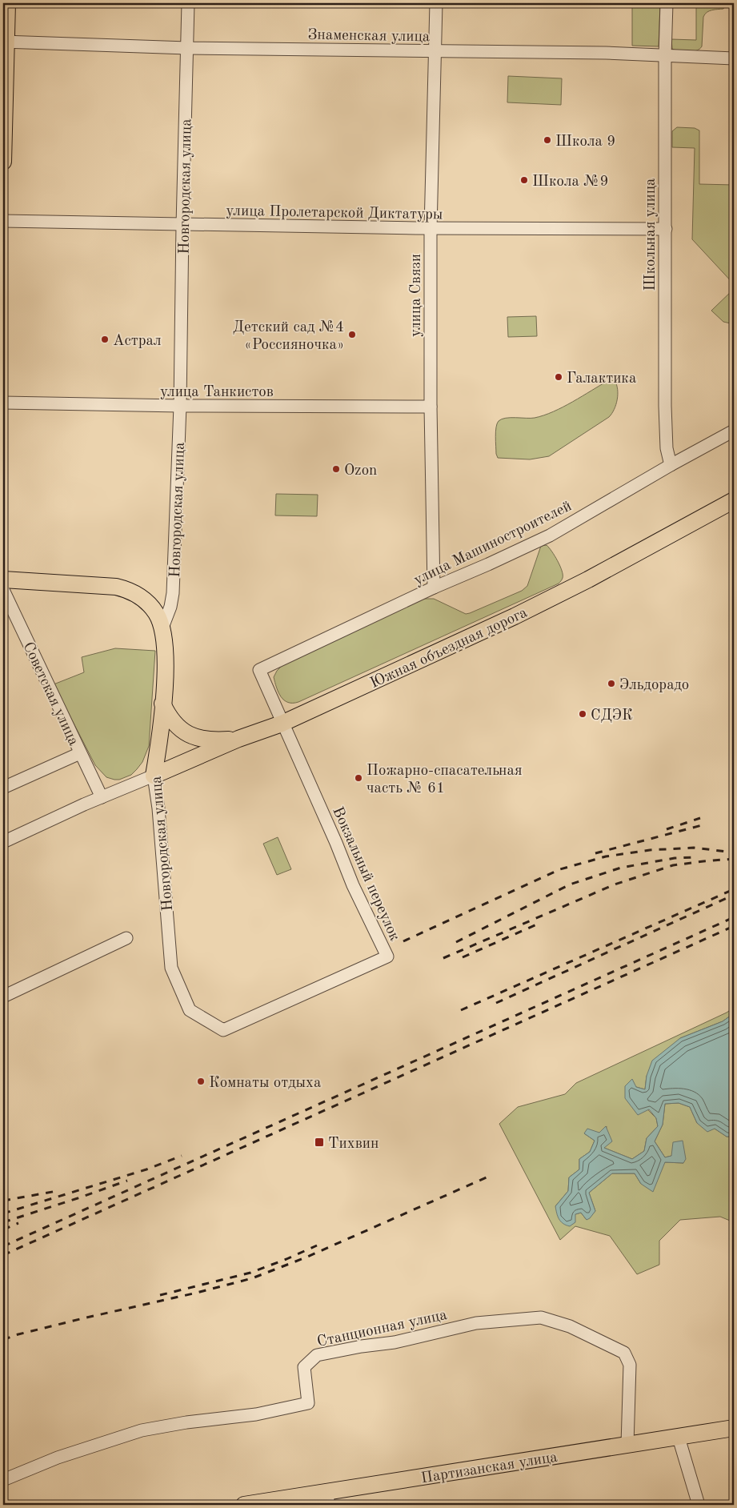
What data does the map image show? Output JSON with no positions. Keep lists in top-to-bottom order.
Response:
{
  "streets": {
    "main road": ["Новгородская улица", "Южная объездная дорога", "Партизанская улица"],
    "street": [
      "Знаменская улица",
      "улица Пролетарской Диктатуры",
      "Школьная улица",
      "улица Связи",
      "улица Танкистов",
      "улица Машиностроителей",
      "Советская улица",
      "Вокзальный переулок",
      "Станционная улица"
    ]
  },
  "crossings": [
    ["Знаменская улица", "Новгородская улица"],
    ["Знаменская улица", "Школьная улица"],
    ["Знаменская улица", "улица Связи"],
    ["Новгородская улица", "улица Пролетарской Диктатуры"],
    ["Новгородская улица", "улица Танкистов"],
    ["Новгородская улица", "Южная объездная дорога"],
    ["Новгородская улица", "Вокзальный переулок"],
    ["улица Пролетарской Диктатуры", "Школьная улица"],
    ["улица Пролетарской Диктатуры", "улица Связи"],
    ["Школьная улица", "улица Машиностроителей"],
    ["улица Связи", "улица Танкистов"],
    ["улица Связи", "улица Машиностроителей"],
    ["улица Машиностроителей", "Вокзальный переулок"],
    ["Южная объездная дорога", "Вокзальный переулок"],
    ["Станционная улица", "Партизанская улица"]
  ],
  "places": {
    "other": [
      "Школа 9",
      "Школа №9",
      "Детский сад №4 «Россияночка»",
      "Астрал",
      "Галактика",
      "Ozon",
      "Эльдорадо",
      "СДЭК",
      "Пожарно-спасательная часть № 61",
      "Комнаты отдыха"
    ],
    "transit": ["Тихвин"]
  }
}
